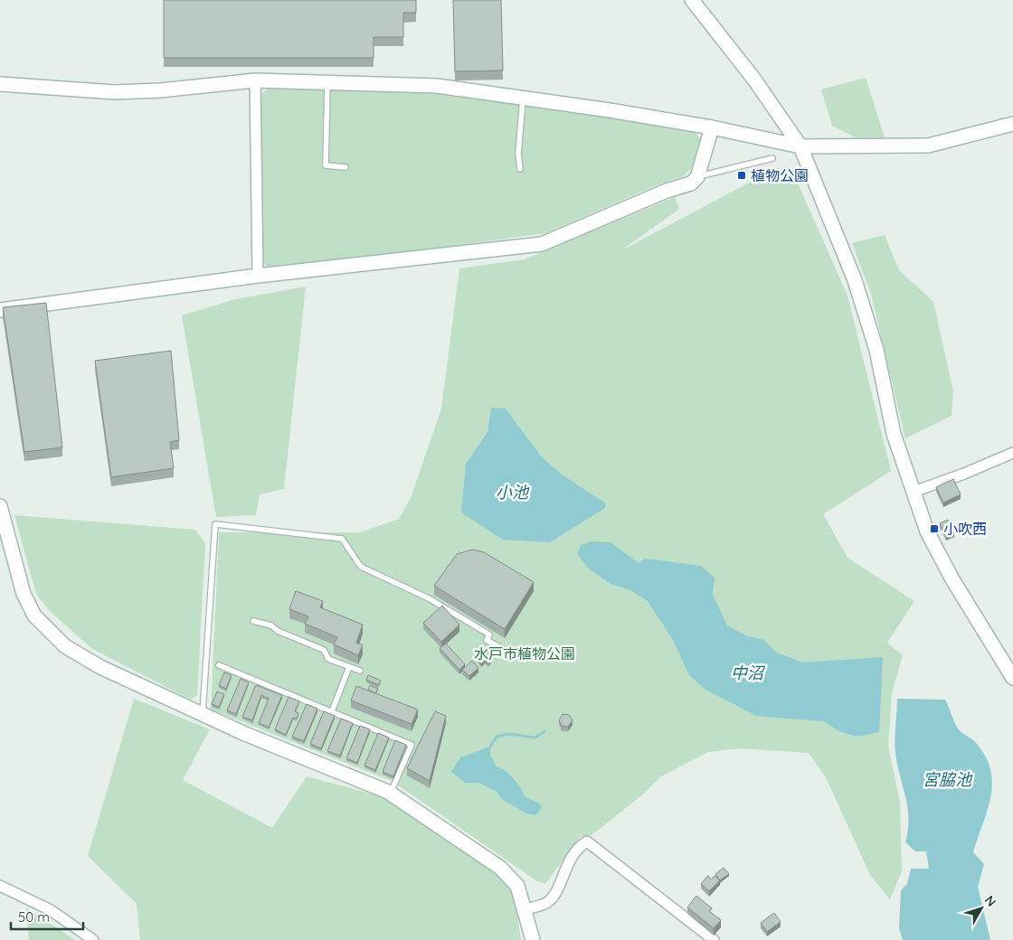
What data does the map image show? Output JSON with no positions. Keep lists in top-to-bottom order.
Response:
{
  "water": ["小池", "中沼", "宮脇池"],
  "parks": ["水戸市植物公園"],
  "places": {
    "transit": ["植物公園", "小吹西"]
  },
  "scale_bar": "50 m",
  "north": "top right"
}
